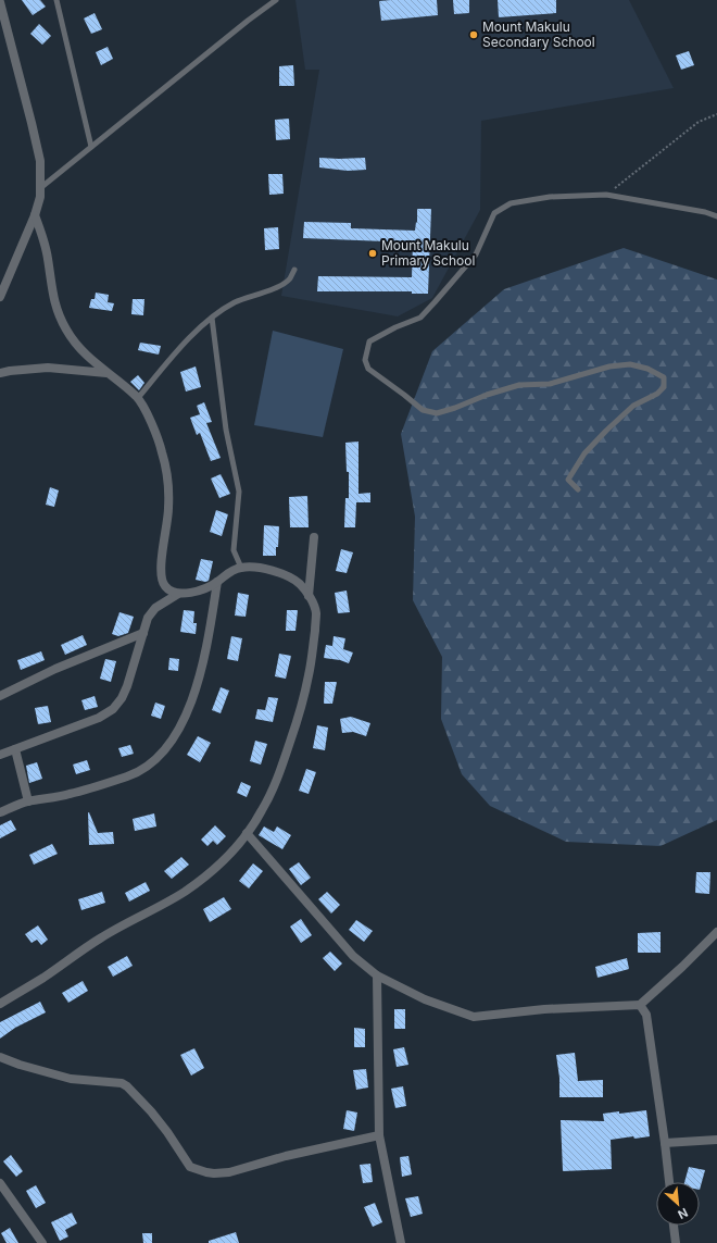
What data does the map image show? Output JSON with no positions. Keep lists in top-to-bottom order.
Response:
{
  "places": ["Mount Makulu Secondary School", "Mount Makulu Primary School"],
  "north": "bottom right"
}
